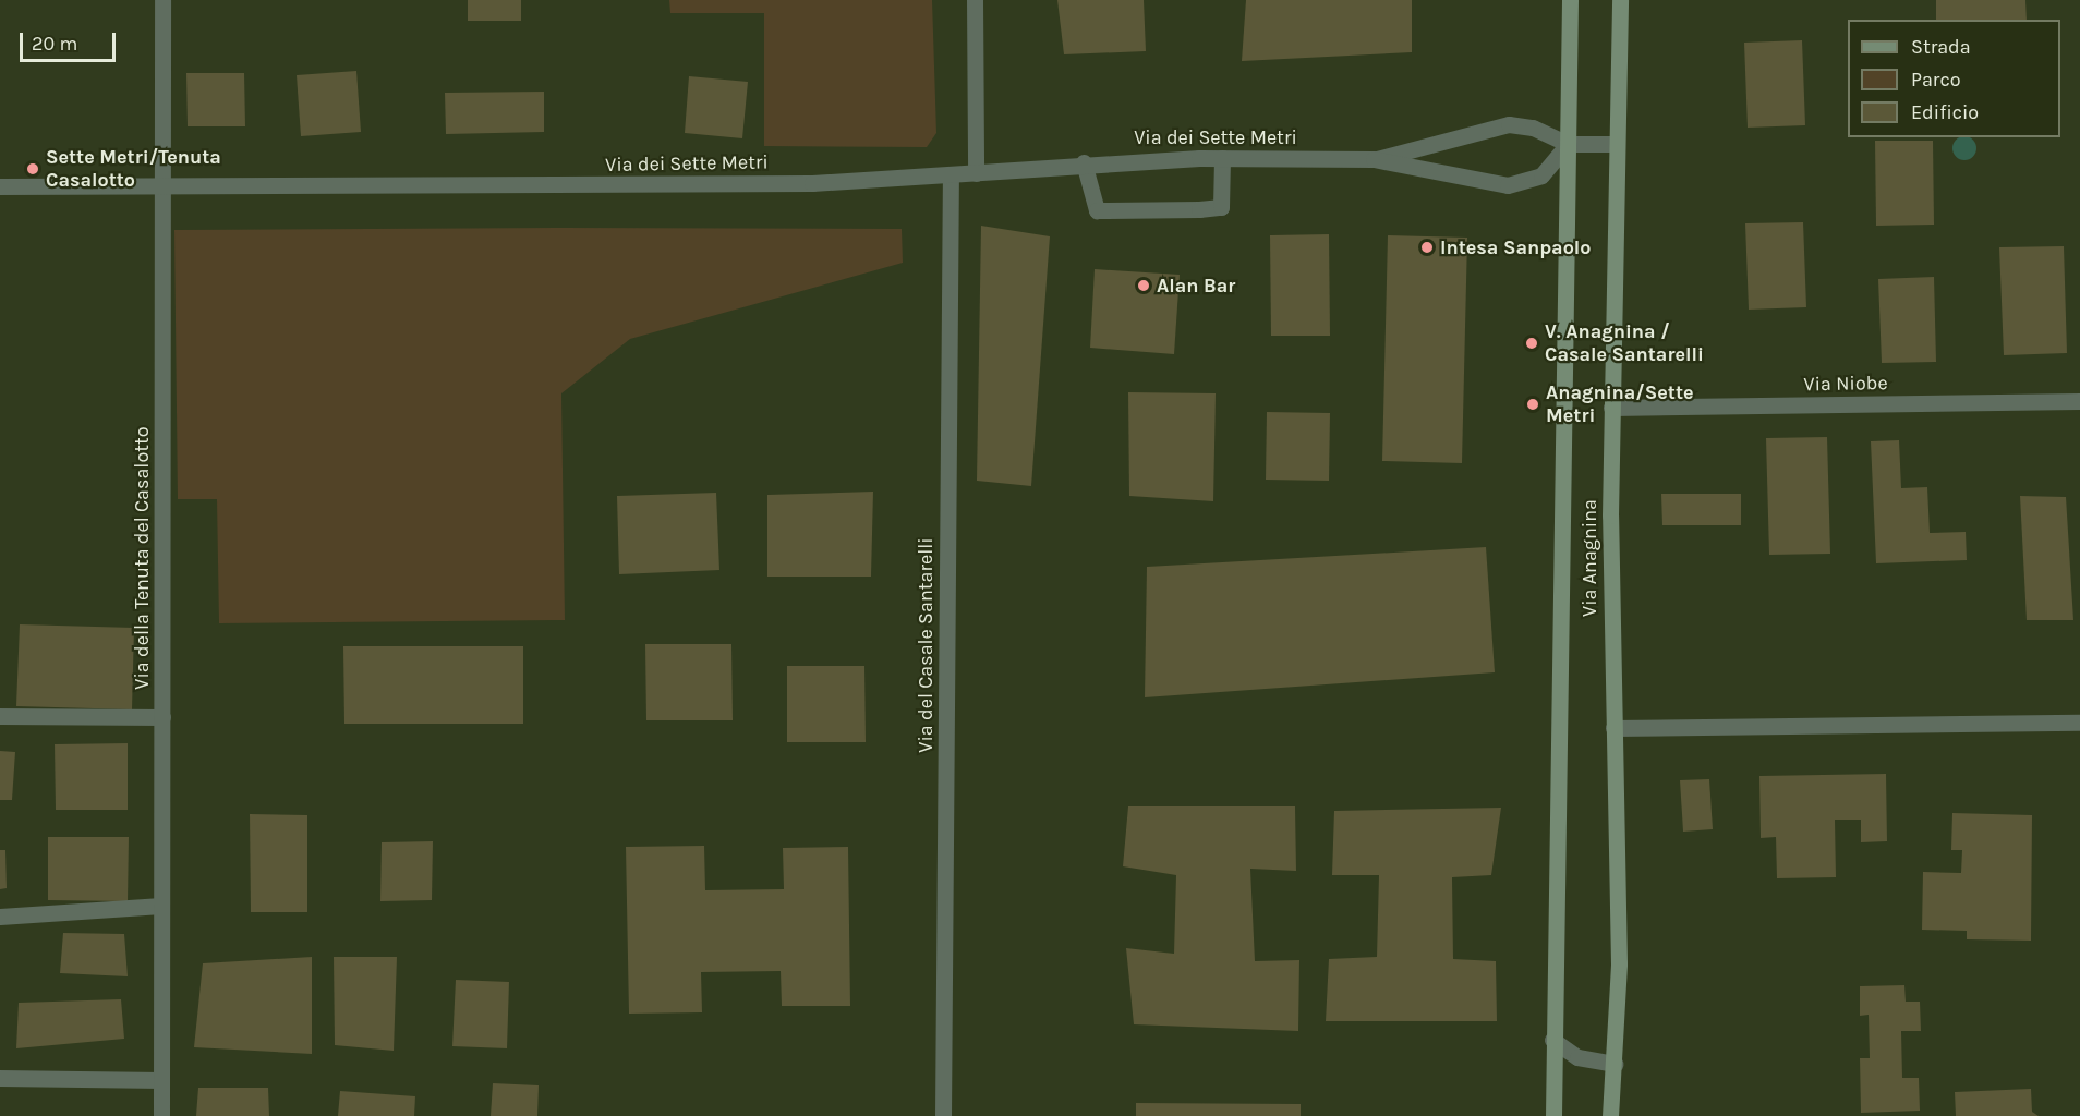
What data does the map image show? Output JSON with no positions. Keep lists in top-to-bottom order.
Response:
{
  "streets": {
    "main road": ["Via Anagnina"],
    "street": [
      "Via dei Sette Metri",
      "Via Niobe",
      "Via della Tenuta del Casalotto",
      "Via del Casale Santarelli"
    ]
  },
  "crossings": [
    ["Via dei Sette Metri", "Via della Tenuta del Casalotto"],
    ["Via dei Sette Metri", "Via Anagnina"],
    ["Via dei Sette Metri", "Via del Casale Santarelli"],
    ["Via Niobe", "Via Anagnina"]
  ],
  "places": [
    "Sette Metri/Tenuta Casalotto",
    "Intesa Sanpaolo",
    "Alan Bar",
    "V. Anagnina / Casale Santarelli",
    "Anagnina/Sette Metri"
  ],
  "legend": ["Strada", "Parco", "Edificio"],
  "scale_bar": "20 m"
}
